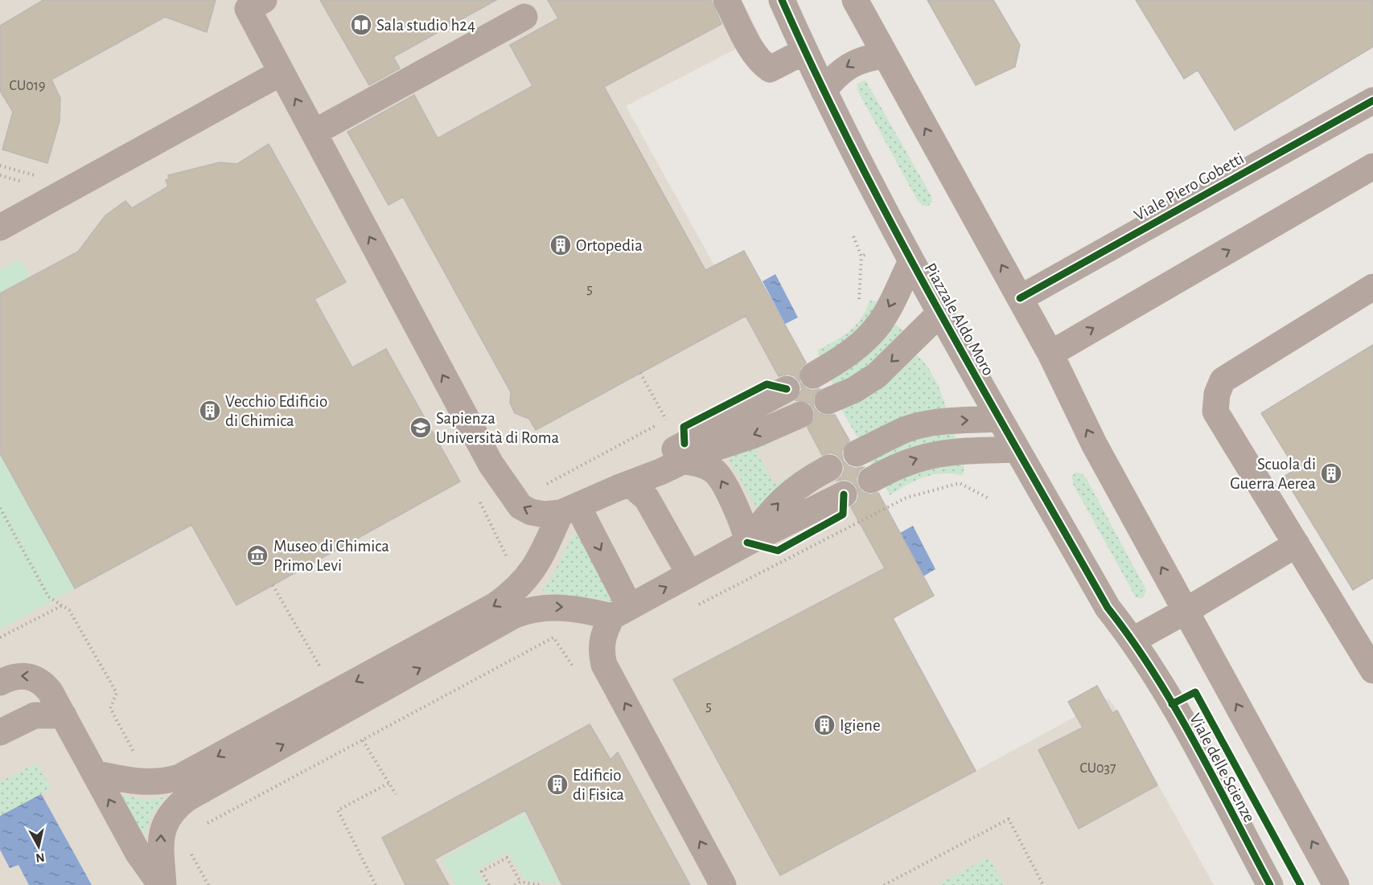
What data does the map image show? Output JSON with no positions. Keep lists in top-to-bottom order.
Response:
{
  "streets": {
    "street": ["Viale Piero Gobetti", "Piazzale Aldo Moro", "Viale delle Scienze"]
  },
  "crossings": [
    ["Piazzale Aldo Moro", "Viale delle Scienze"]
  ],
  "places": {
    "library": ["Sala studio h24"],
    "building": [
      "Ortopedia",
      "Vecchio Edificio di Chimica",
      "Scuola di Guerra Aerea",
      "Igiene",
      "Edificio di Fisica"
    ],
    "school or university": ["Sapienza Università di Roma"],
    "museum": ["Museo di Chimica Primo Levi"]
  },
  "house_numbers": [
    "CU019",
    "5",
    "5",
    "CU037"
  ],
  "north": "bottom"
}
